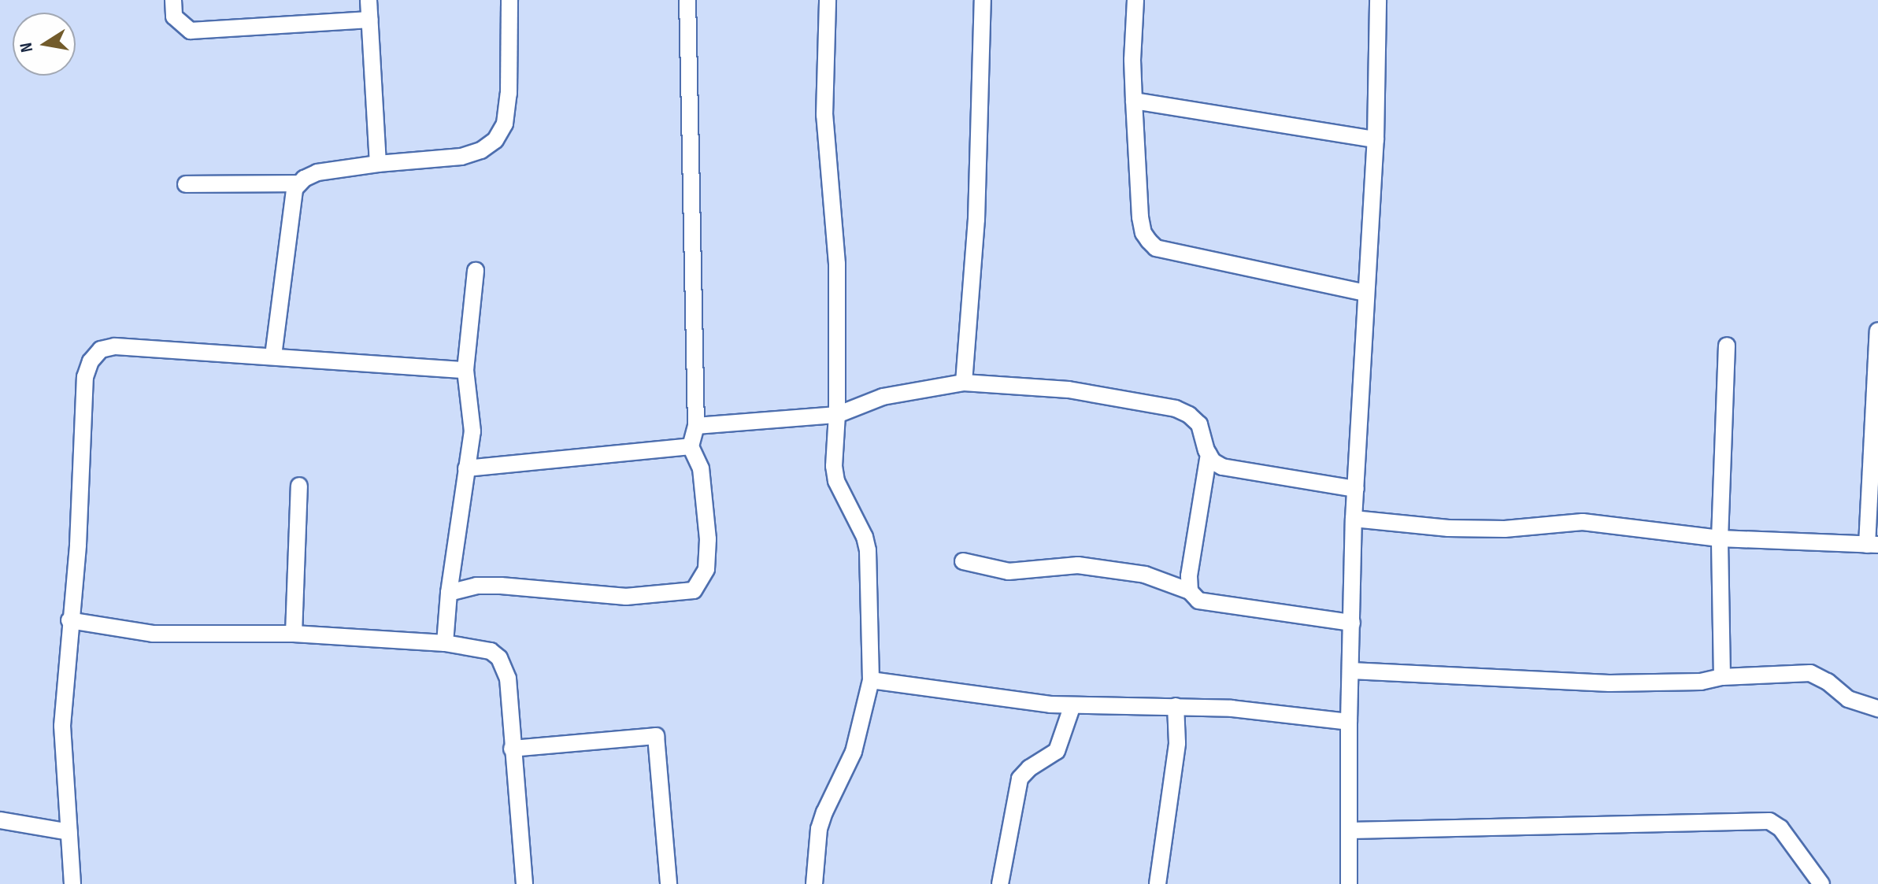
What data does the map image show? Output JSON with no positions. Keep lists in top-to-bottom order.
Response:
{
  "north": "left"
}
